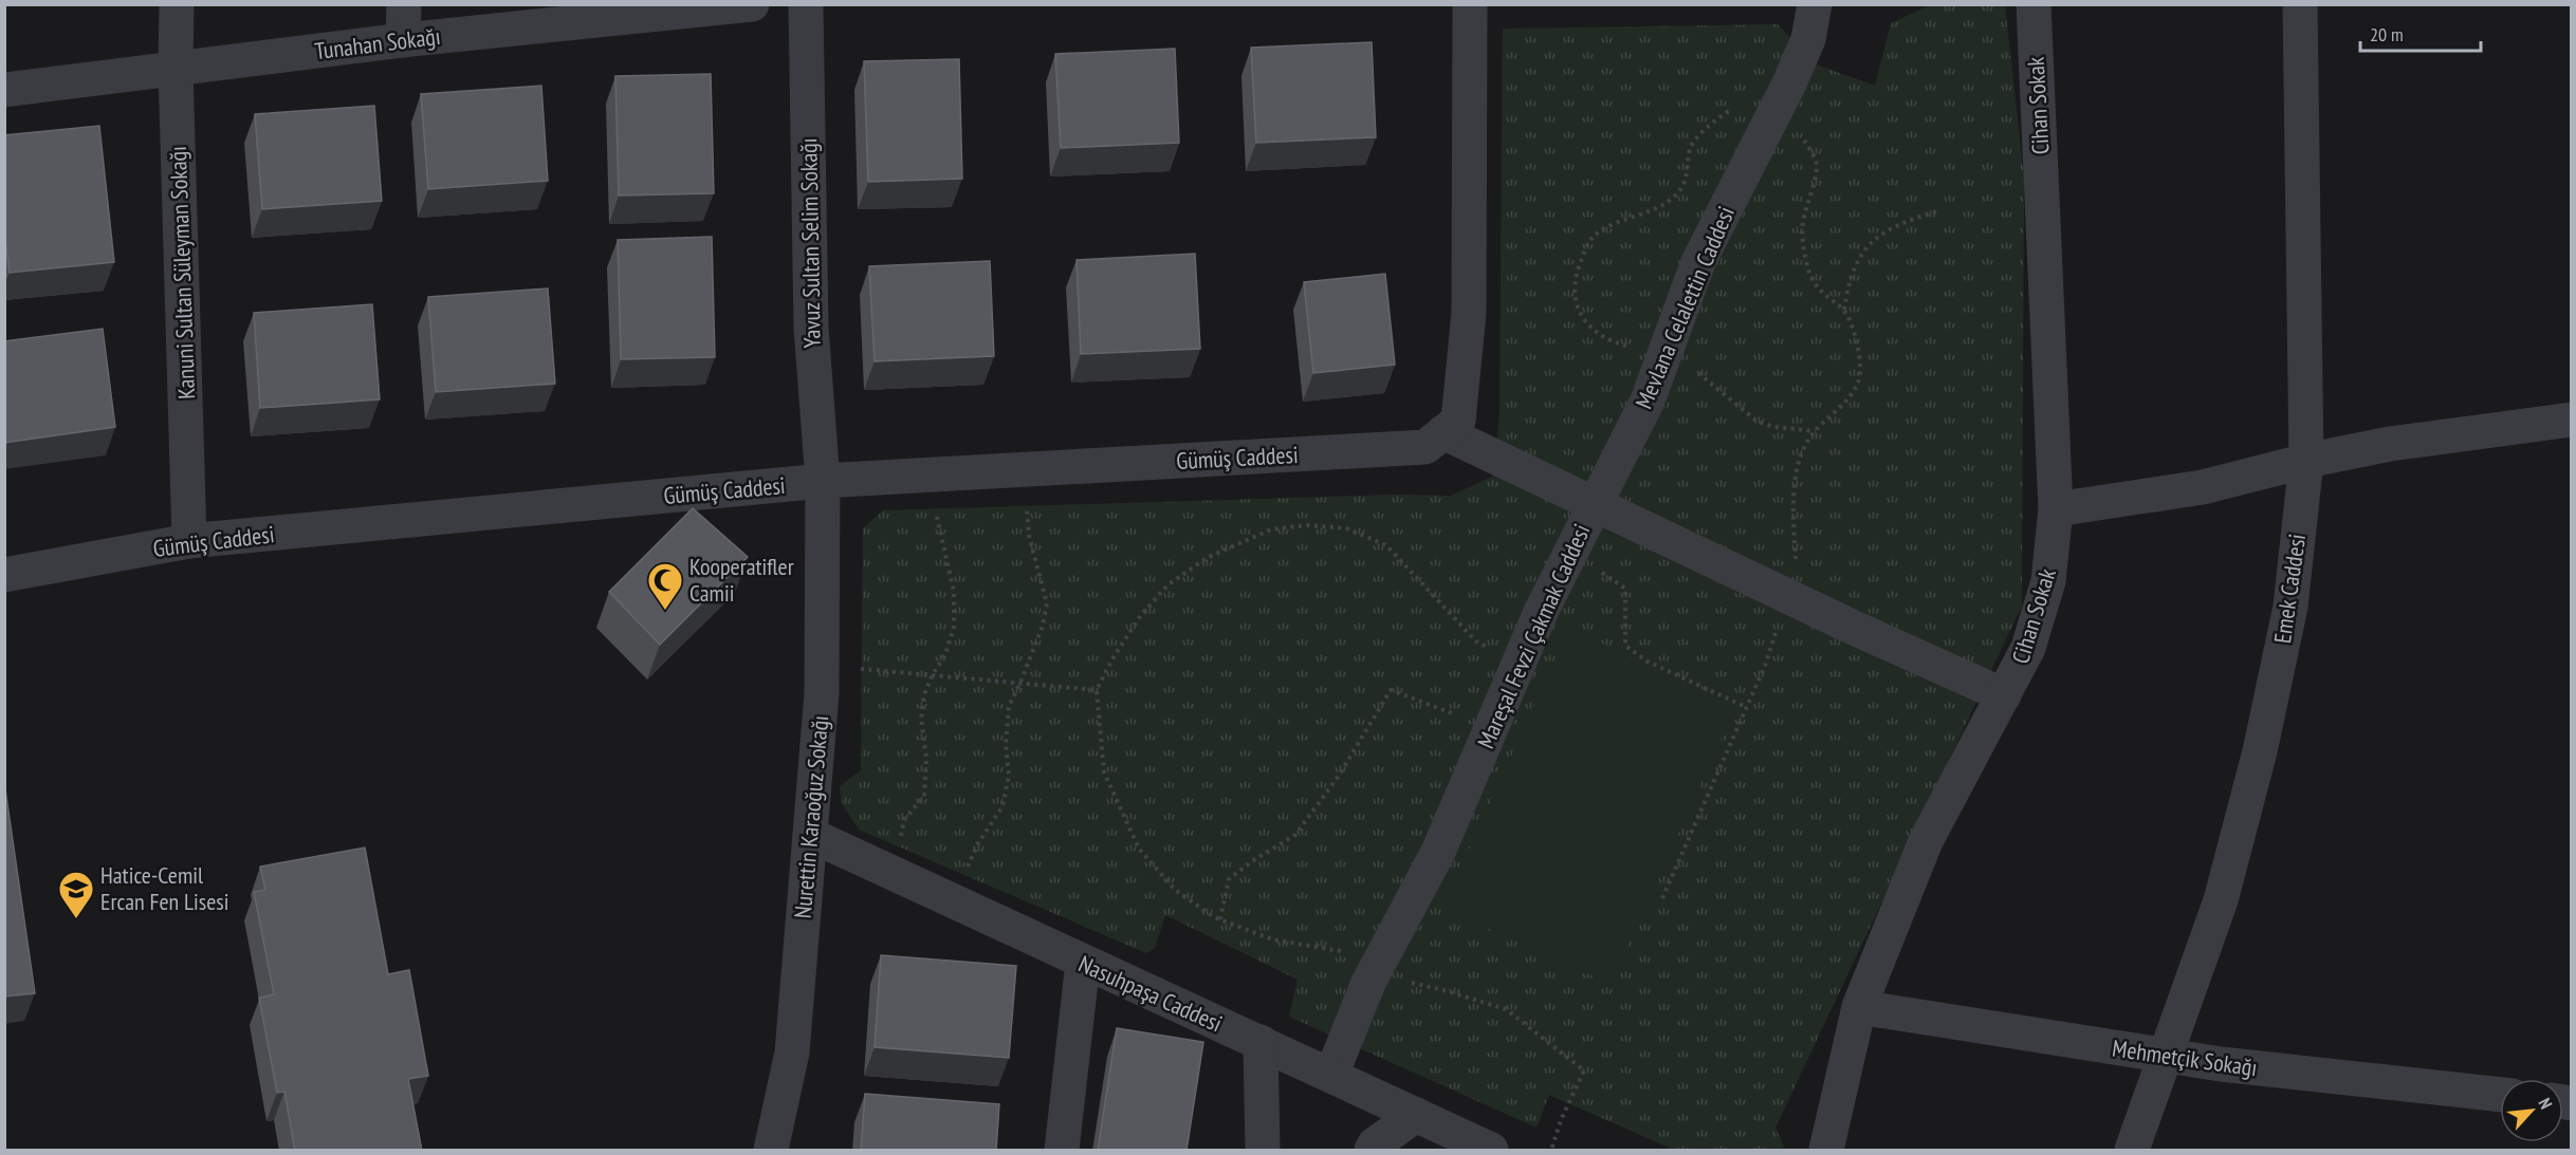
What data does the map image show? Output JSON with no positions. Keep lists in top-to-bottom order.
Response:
{
  "streets": {
    "street": [
      "Tunahan Sokağı",
      "Cihan Sokak",
      "Yavuz Sultan Selim Sokağı",
      "Kanuni Sultan Süleyman Sokağı",
      "Mevlana Celalettin Caddesi",
      "Gümüş Caddesi",
      "Emek Caddesi",
      "Mareşal Fevzi Çakmak Caddesi",
      "Nurettin Karaoğuz Sokağı",
      "Nasuhpaşa Caddesi",
      "Mehmetçik Sokağı"
    ]
  },
  "crossings": [
    ["Tunahan Sokağı", "Kanuni Sultan Süleyman Sokağı"],
    ["Cihan Sokak", "Mehmetçik Sokağı"],
    ["Yavuz Sultan Selim Sokağı", "Gümüş Caddesi"],
    ["Yavuz Sultan Selim Sokağı", "Nurettin Karaoğuz Sokağı"],
    ["Kanuni Sultan Süleyman Sokağı", "Gümüş Caddesi"],
    ["Mevlana Celalettin Caddesi", "Mareşal Fevzi Çakmak Caddesi"],
    ["Gümüş Caddesi", "Mareşal Fevzi Çakmak Caddesi"],
    ["Gümüş Caddesi", "Nurettin Karaoğuz Sokağı"],
    ["Emek Caddesi", "Mehmetçik Sokağı"],
    ["Mareşal Fevzi Çakmak Caddesi", "Nasuhpaşa Caddesi"],
    ["Nurettin Karaoğuz Sokağı", "Nasuhpaşa Caddesi"]
  ],
  "places": {
    "mosque": ["Kooperatifler Camii"],
    "school or university": ["Hatice-Cemil Ercan Fen Lisesi"]
  },
  "scale_bar": "20 m",
  "north": "top right"
}
